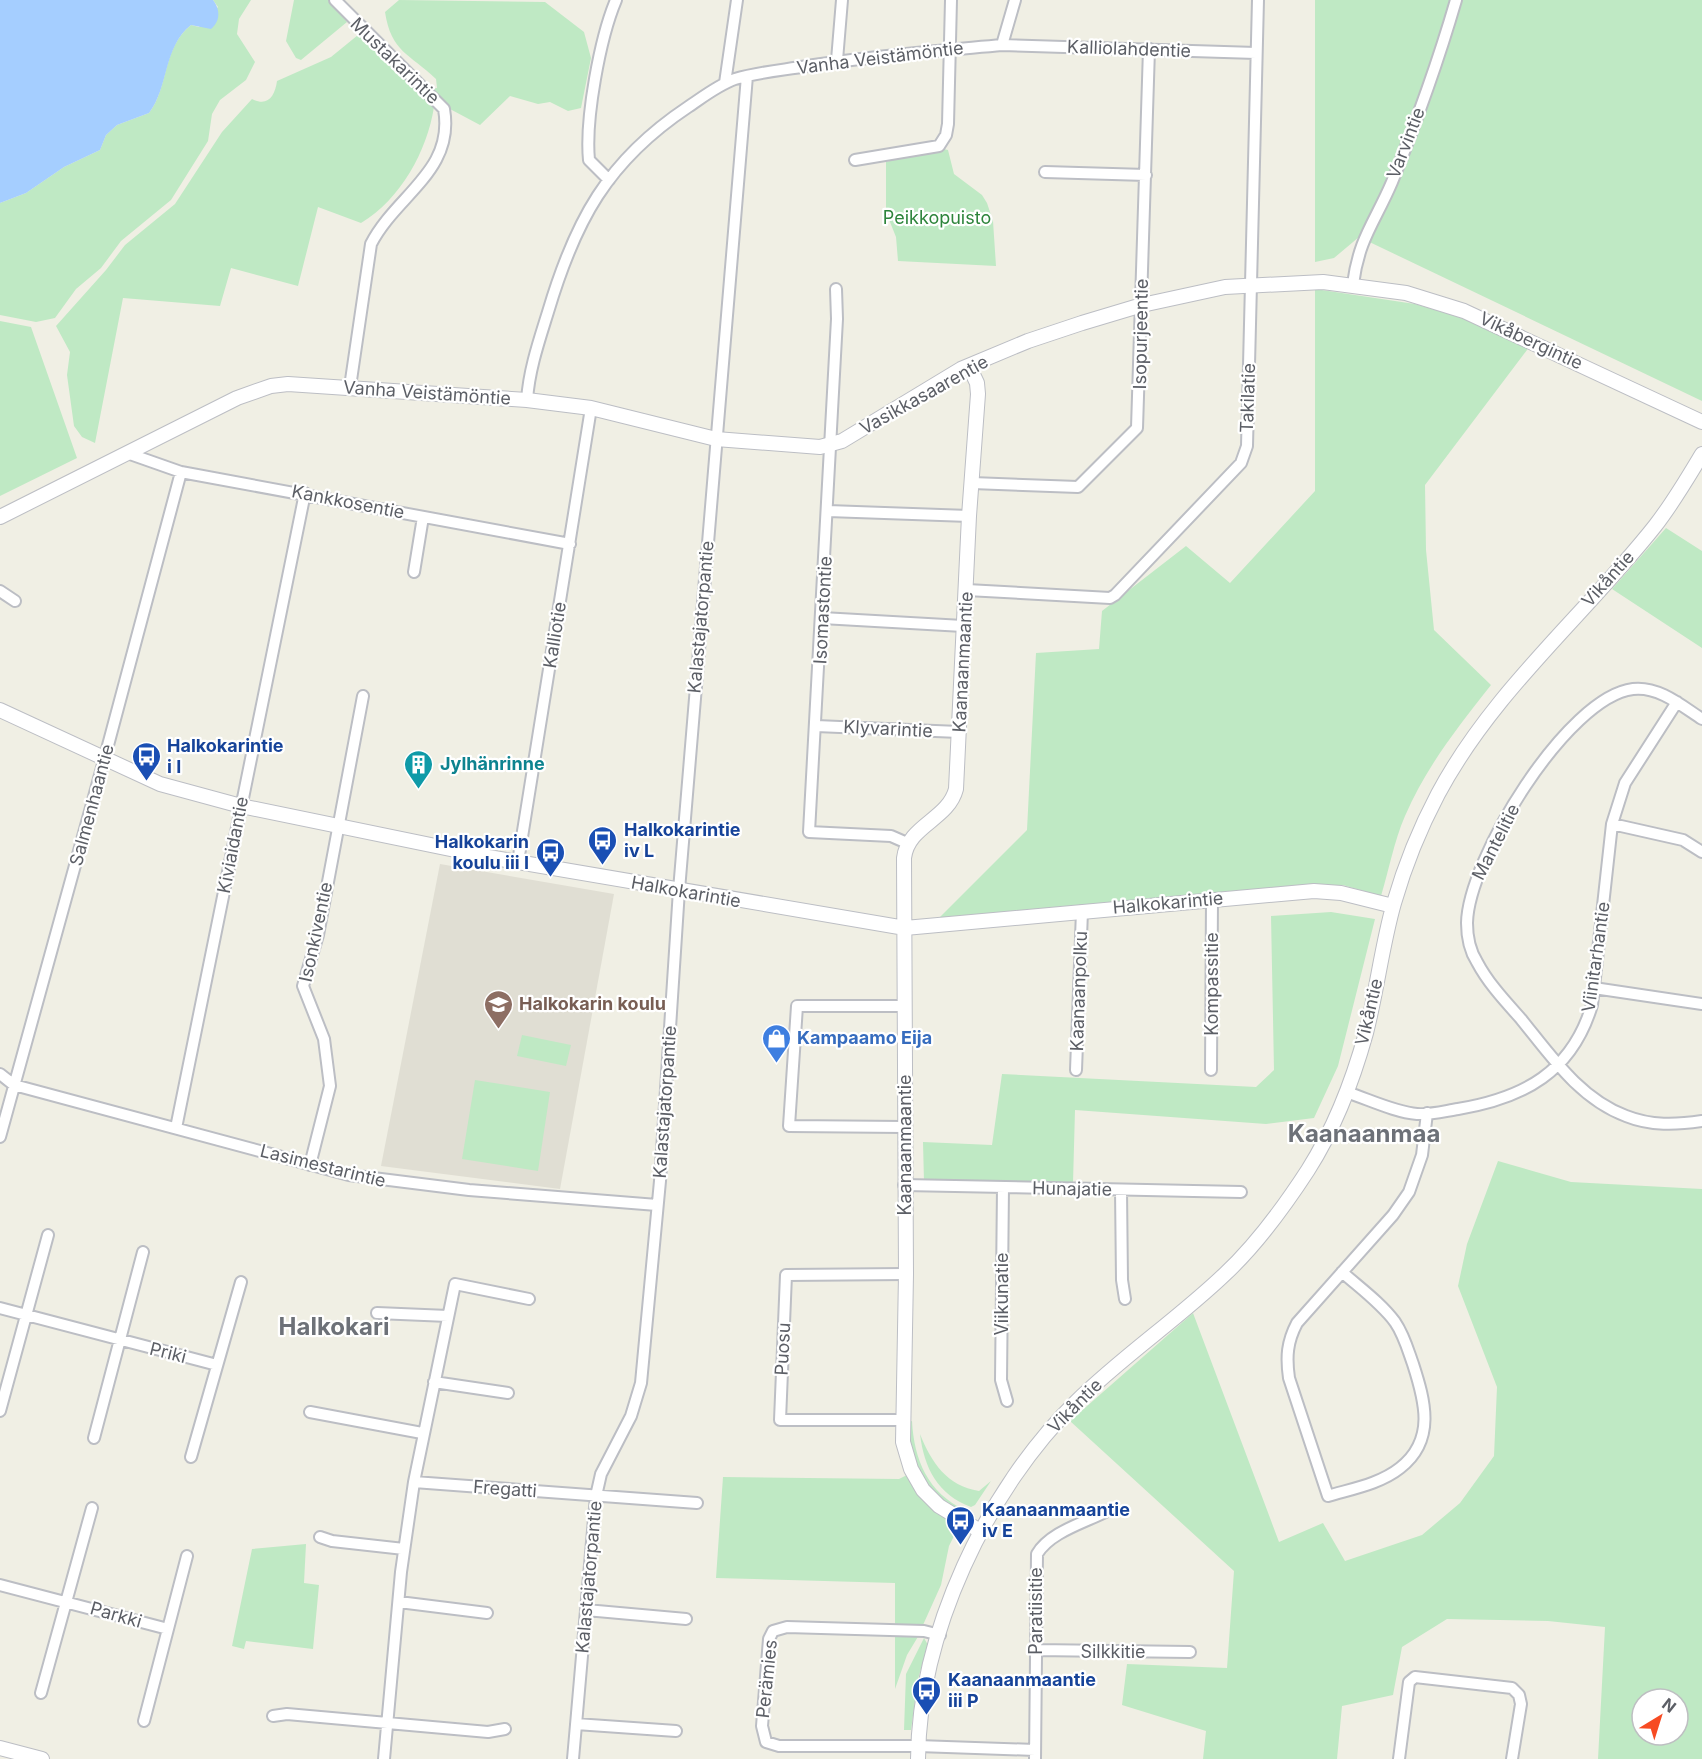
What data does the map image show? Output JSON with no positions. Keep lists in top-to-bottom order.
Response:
{
  "streets": {
    "street": [
      "Kalliolahdentie",
      "Vanha Veistämöntie",
      "Mustakarintie",
      "Varvintie",
      "Isopurjeentie",
      "Vikåbergintie",
      "Vasikkasaarentie",
      "Takilatie",
      "Kankkosentie",
      "Vikåntie",
      "Isomastontie",
      "Kalastajatorpantie",
      "Kalliotie",
      "Kaanaanmaantie",
      "Klyvarintie",
      "Salmenhaantie",
      "Mantelitie",
      "Kiviaidantie",
      "Halkokarintie",
      "Isonkiventie",
      "Viinitarhantie",
      "Kompassitie",
      "Kaanaanpolku",
      "Lasimestarintie",
      "Hunajatie",
      "Viikunatie",
      "Puosu",
      "Priki",
      "Fregatti",
      "Paratiisitie",
      "Parkki",
      "Silkkitie",
      "Perämies"
    ]
  },
  "crossings": [
    ["Kalliolahdentie", "Vanha Veistämöntie"],
    ["Kalliolahdentie", "Isopurjeentie"],
    ["Kalliolahdentie", "Takilatie"],
    ["Vanha Veistämöntie", "Mustakarintie"],
    ["Vanha Veistämöntie", "Vasikkasaarentie"],
    ["Vanha Veistämöntie", "Kankkosentie"],
    ["Vanha Veistämöntie", "Kalastajatorpantie"],
    ["Varvintie", "Vikåbergintie"],
    ["Varvintie", "Vasikkasaarentie"],
    ["Isopurjeentie", "Vasikkasaarentie"],
    ["Isopurjeentie", "Kaanaanmaantie"],
    ["Vikåbergintie", "Vasikkasaarentie"],
    ["Vasikkasaarentie", "Takilatie"],
    ["Vasikkasaarentie", "Isomastontie"],
    ["Vasikkasaarentie", "Kalastajatorpantie"],
    ["Vasikkasaarentie", "Kalliotie"],
    ["Vasikkasaarentie", "Kaanaanmaantie"],
    ["Takilatie", "Kaanaanmaantie"],
    ["Kankkosentie", "Kalliotie"],
    ["Kankkosentie", "Salmenhaantie"],
    ["Kankkosentie", "Kiviaidantie"],
    ["Vikåntie", "Kaanaanmaantie"],
    ["Vikåntie", "Halkokarintie"],
    ["Vikåntie", "Viinitarhantie"],
    ["Isomastontie", "Kaanaanmaantie"],
    ["Isomastontie", "Klyvarintie"],
    ["Kalastajatorpantie", "Halkokarintie"],
    ["Kalastajatorpantie", "Lasimestarintie"],
    ["Kalastajatorpantie", "Fregatti"],
    ["Kalliotie", "Halkokarintie"],
    ["Kaanaanmaantie", "Klyvarintie"],
    ["Kaanaanmaantie", "Halkokarintie"],
    ["Kaanaanmaantie", "Hunajatie"],
    ["Kaanaanmaantie", "Puosu"],
    ["Salmenhaantie", "Halkokarintie"],
    ["Salmenhaantie", "Lasimestarintie"],
    ["Mantelitie", "Viinitarhantie"],
    ["Kiviaidantie", "Halkokarintie"],
    ["Kiviaidantie", "Lasimestarintie"],
    ["Halkokarintie", "Isonkiventie"],
    ["Halkokarintie", "Kompassitie"],
    ["Halkokarintie", "Kaanaanpolku"],
    ["Isonkiventie", "Lasimestarintie"],
    ["Hunajatie", "Viikunatie"],
    ["Paratiisitie", "Silkkitie"]
  ],
  "districts": ["Kaanaanmaa", "Halkokari"],
  "parks": ["Peikkopuisto"],
  "places": {
    "bus stop": [
      "Halkokarintie i I",
      "Halkokarintie iv L",
      "Halkokarin koulu iii I",
      "Kaanaanmaantie iv E",
      "Kaanaanmaantie iii P"
    ],
    "building": ["Jylhänrinne"],
    "school or university": ["Halkokarin koulu"],
    "shop": ["Kampaamo Eija"]
  },
  "north": "top right"
}
